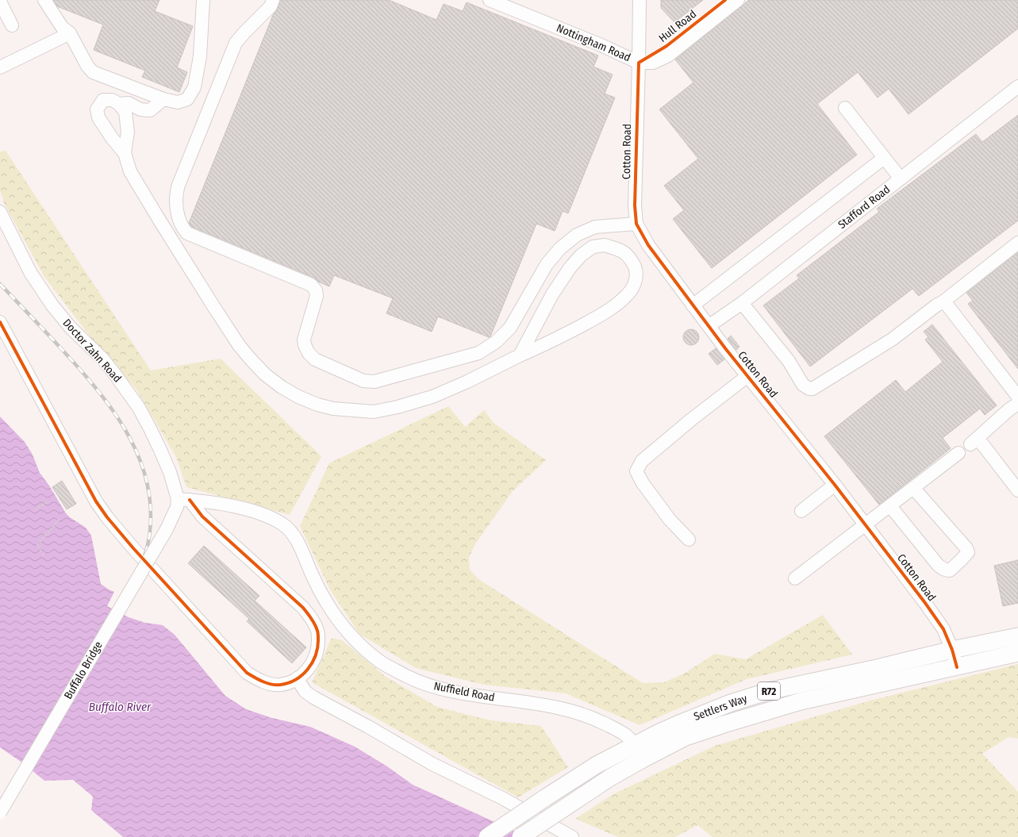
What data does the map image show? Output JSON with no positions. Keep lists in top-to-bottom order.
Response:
{
  "streets": {
    "main road": ["R72", "Settlers Way"],
    "street": [
      "Hull Road",
      "Nottingham Road",
      "Cotton Road",
      "Stafford Road",
      "Doctor Zahn Road",
      "Buffalo Bridge",
      "Nuffield Road"
    ]
  },
  "crossings": [
    ["Hull Road", "Nottingham Road"],
    ["Hull Road", "Cotton Road"],
    ["Nottingham Road", "Cotton Road"],
    ["Cotton Road", "Stafford Road"],
    ["Cotton Road", "Settlers Way"],
    ["Doctor Zahn Road", "Buffalo Bridge"],
    ["Doctor Zahn Road", "Nuffield Road"],
    ["Buffalo Bridge", "Nuffield Road"],
    ["Nuffield Road", "Settlers Way"]
  ],
  "water": ["Buffalo River"]
}
